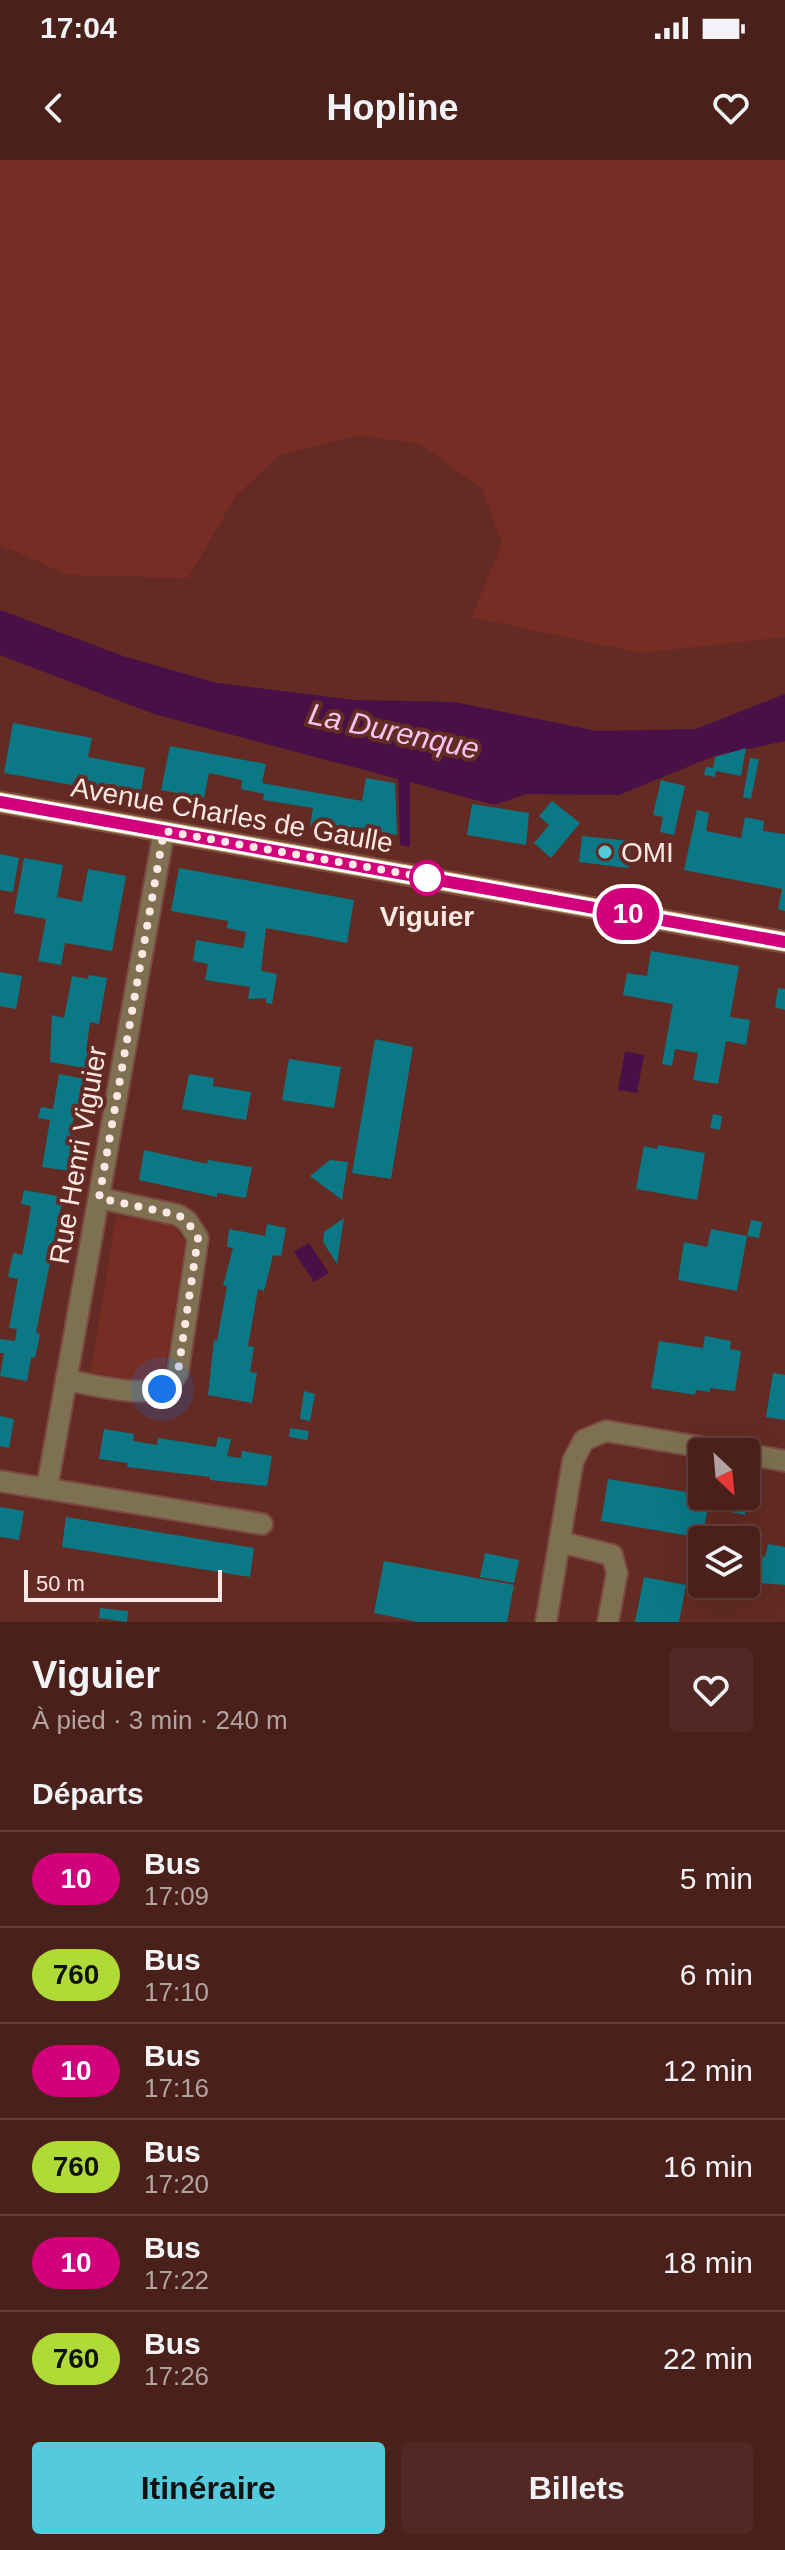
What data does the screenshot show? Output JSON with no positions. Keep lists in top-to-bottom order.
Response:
{
  "streets": {
    "main road": ["Avenue Charles de Gaulle"],
    "street": ["Rue Henri Viguier"]
  },
  "crossings": [
    ["Avenue Charles de Gaulle", "Rue Henri Viguier"]
  ],
  "water": ["La Durenque"],
  "places": ["OMI", "Viguier"],
  "lines": ["bus line 10"],
  "scale_bar": "50 m",
  "north": "bottom right",
  "page": {
    "status": "17:04",
    "header": "Hopline",
    "on_map": "10",
    "scale": "50 m",
    "heading": [
      ["Viguier", "À pied · 3 min · 240 m"],
      "Départs"
    ],
    "list": [
      {
        "mark": "10",
        "name": "Bus",
        "note": "17:09",
        "value": "5 min"
      },
      {
        "mark": "760",
        "name": "Bus",
        "note": "17:10",
        "value": "6 min"
      },
      {
        "mark": "10",
        "name": "Bus",
        "note": "17:16",
        "value": "12 min"
      },
      {
        "mark": "760",
        "name": "Bus",
        "note": "17:20",
        "value": "16 min"
      },
      {
        "mark": "10",
        "name": "Bus",
        "note": "17:22",
        "value": "18 min"
      },
      {
        "mark": "760",
        "name": "Bus",
        "note": "17:26",
        "value": "22 min"
      }
    ],
    "buttons": ["Itinéraire", "Billets"]
  }
}
